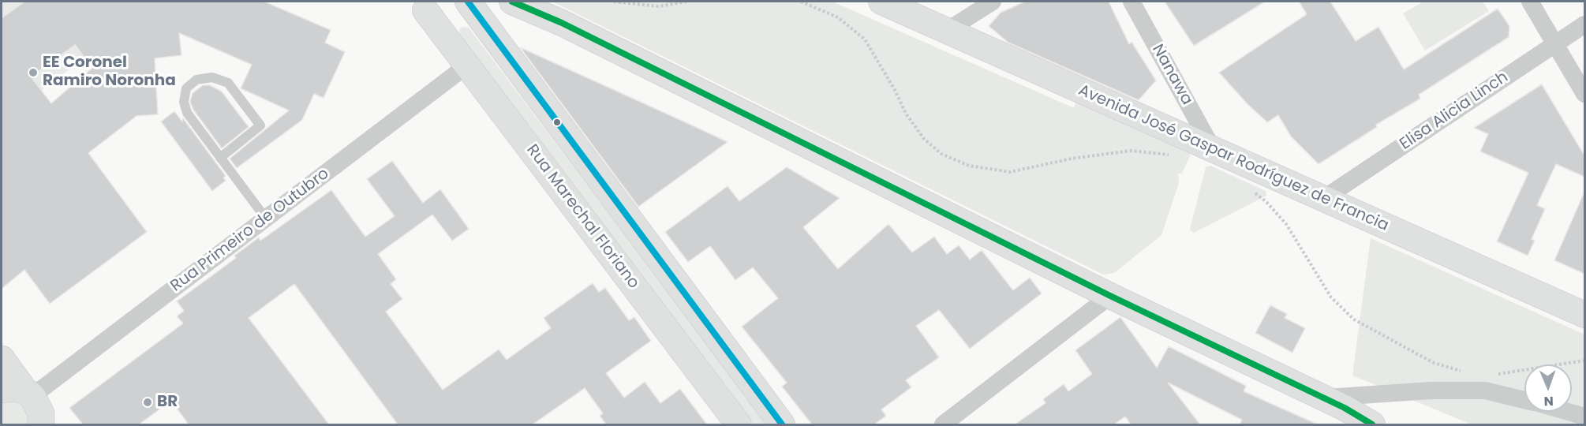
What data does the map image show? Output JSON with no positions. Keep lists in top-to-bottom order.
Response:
{
  "streets": {
    "main road": ["Avenida José Gaspar Rodríguez de Francia", "Rua Marechal Floriano"],
    "street": ["Nanawa", "Elisa Alicia Linch", "Rua Primeiro de Outubro"]
  },
  "crossings": [
    ["Nanawa", "Avenida José Gaspar Rodríguez de Francia"],
    ["Elisa Alicia Linch", "Avenida José Gaspar Rodríguez de Francia"],
    ["Rua Marechal Floriano", "Rua Primeiro de Outubro"]
  ],
  "places": ["EE Coronel Ramiro Noronha", "BR"],
  "north": "bottom"
}
